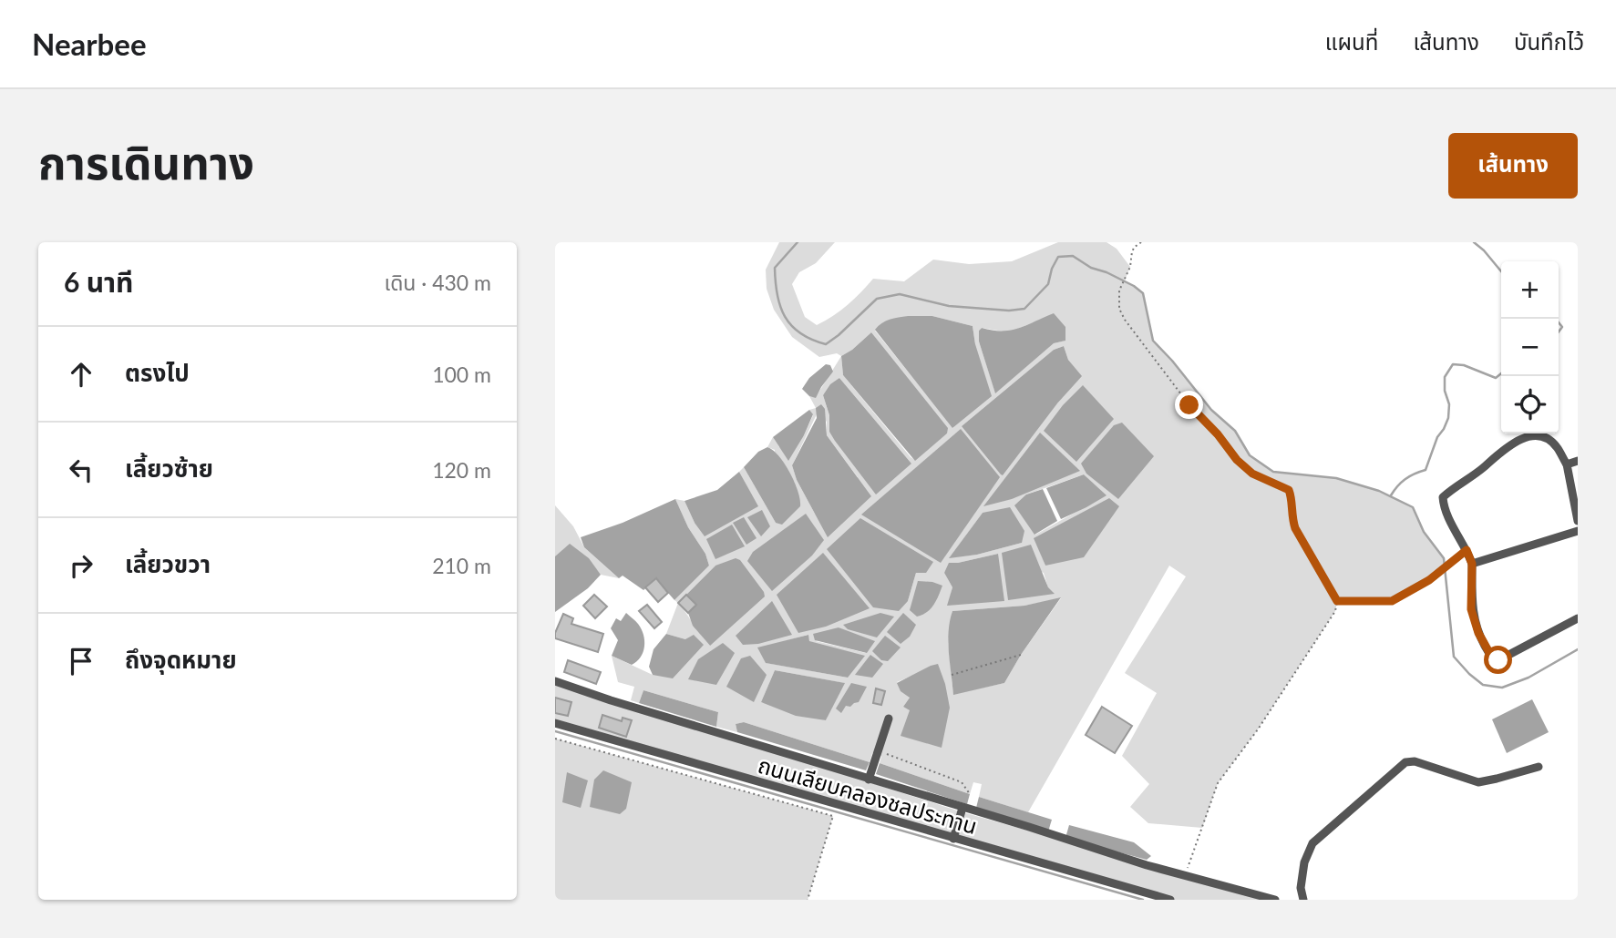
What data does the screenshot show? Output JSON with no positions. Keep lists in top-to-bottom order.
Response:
{
  "streets": {
    "street": ["ถนนเลียบคลองชลประทาน"]
  },
  "page": {
    "header": "Nearbee",
    "nav": ["แผนที่", "เส้นทาง", "บันทึกไว้"],
    "title": "การเดินทาง",
    "buttons": "เส้นทาง",
    "heading": ["6 นาที", "เดิน · 430 m"],
    "map_buttons": ["+", "−"],
    "list": [
      ["ตรงไป", "100 m"],
      ["เลี้ยวซ้าย", "120 m"],
      ["เลี้ยวขวา", "210 m"],
      "ถึงจุดหมาย"
    ]
  }
}
